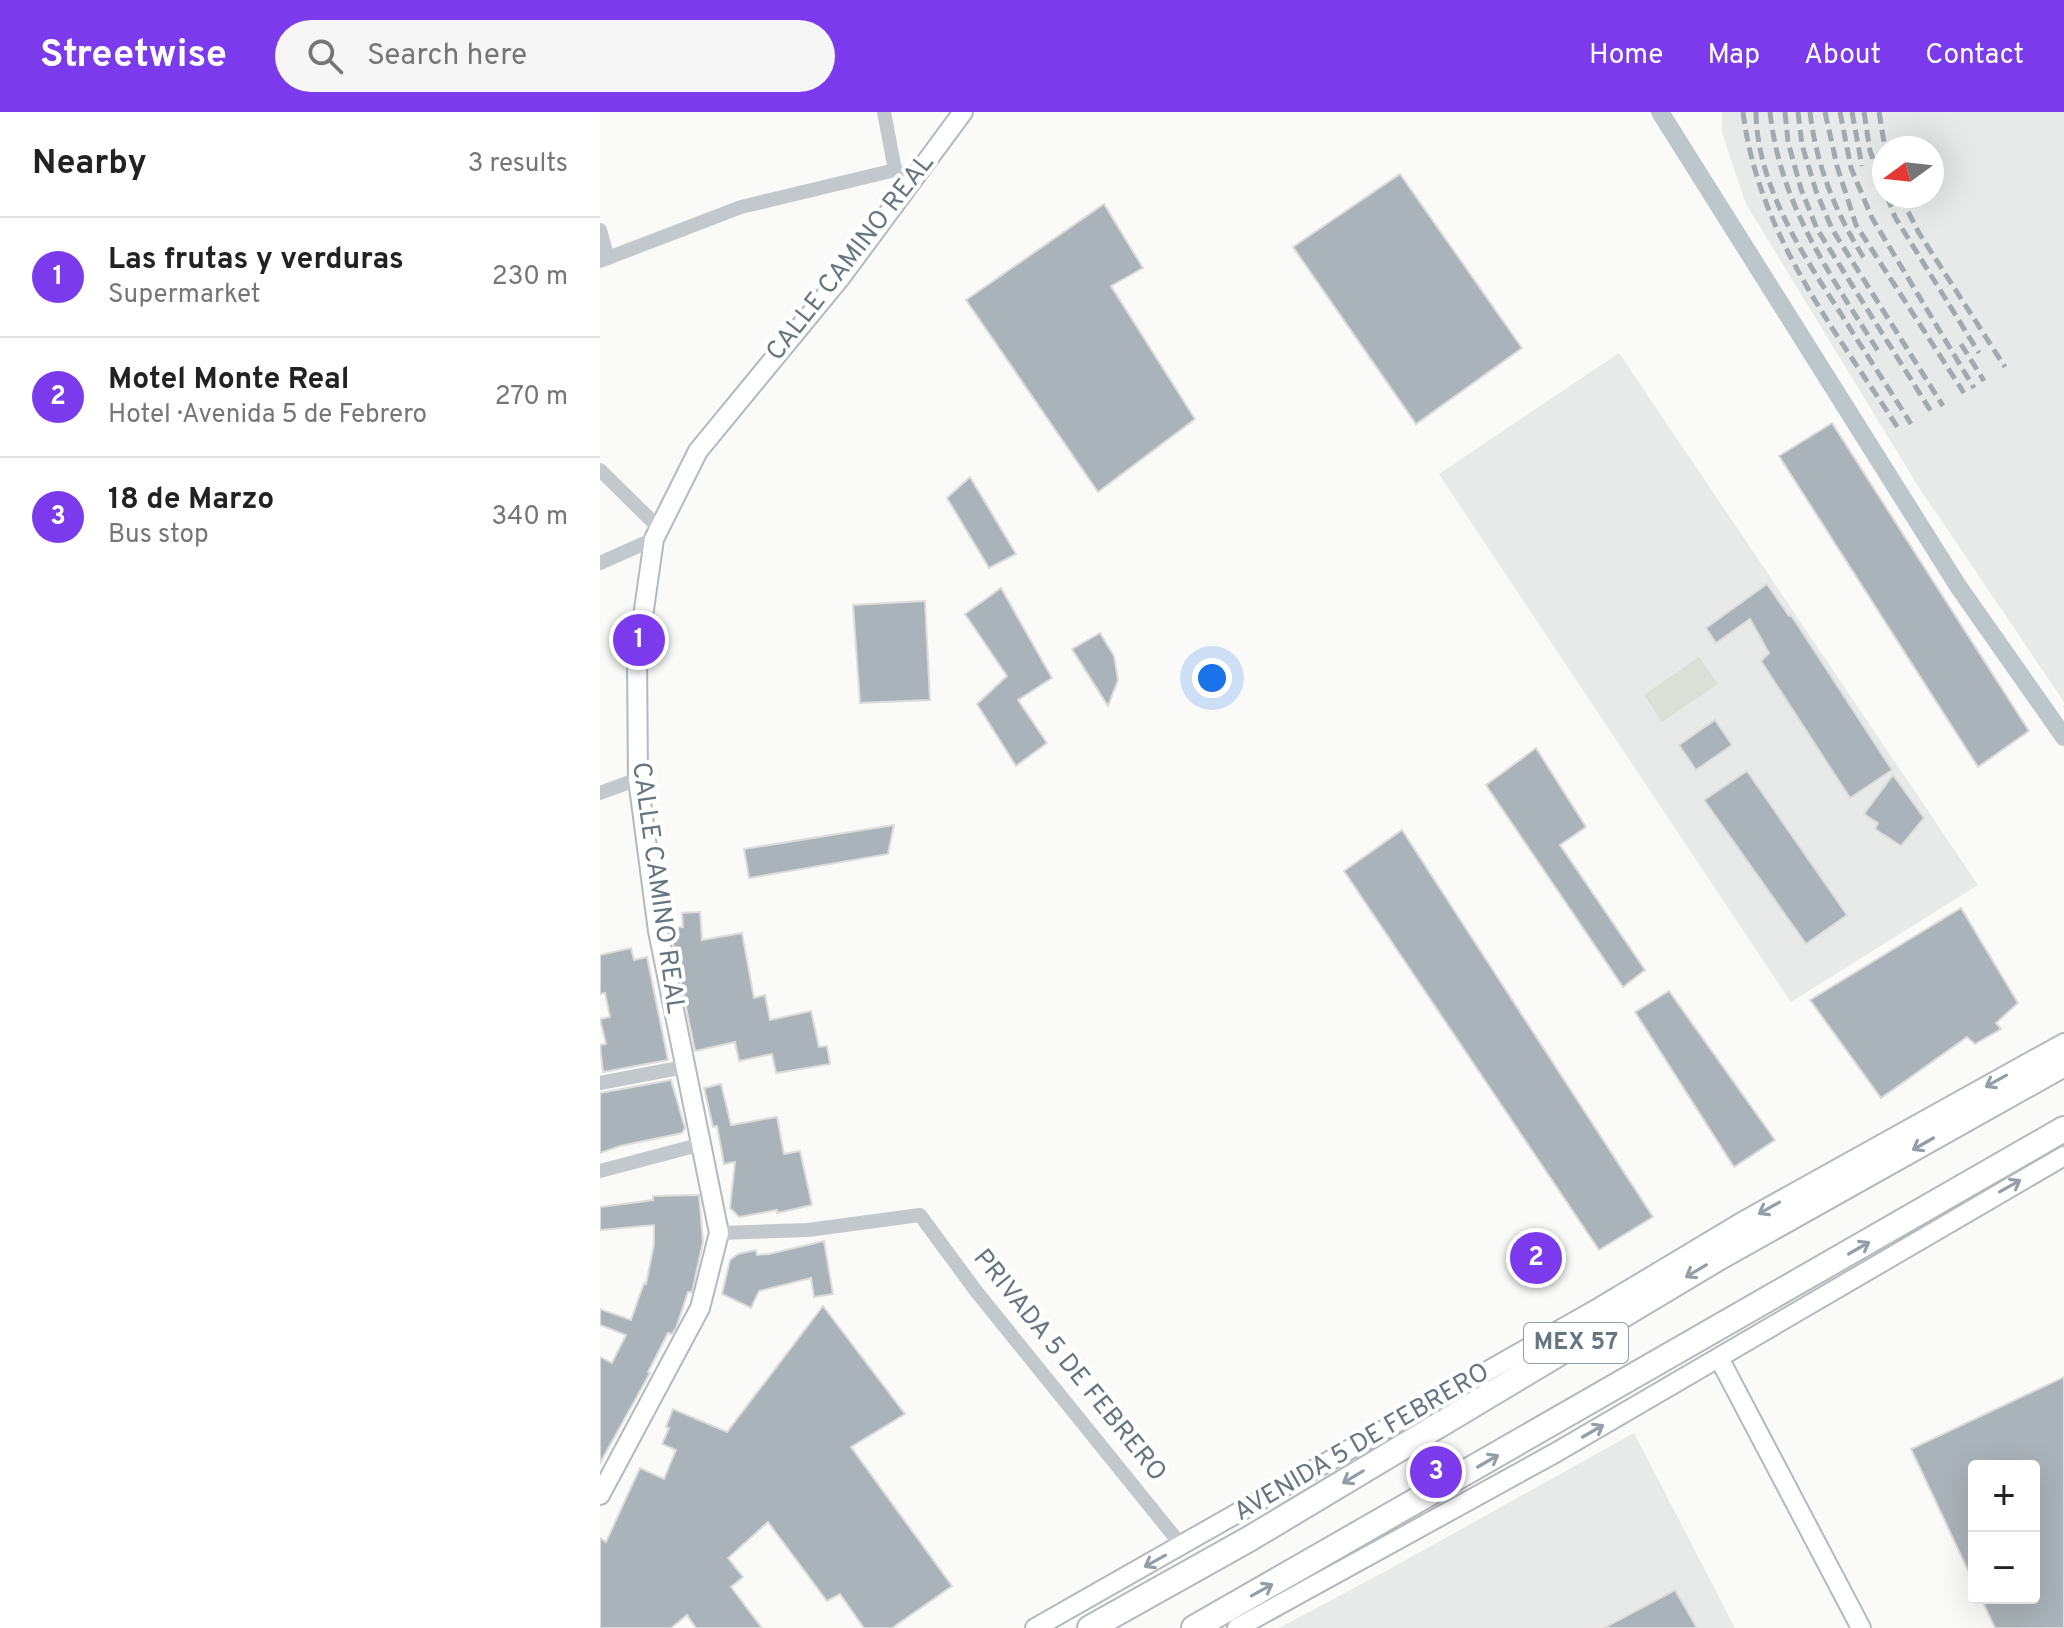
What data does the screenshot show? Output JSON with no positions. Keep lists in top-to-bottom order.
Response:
{
  "streets": {
    "highway": ["MEX 57", "AVENIDA 5 DE FEBRERO"],
    "main road": ["CALLE CAMINO REAL"],
    "street": ["PRIVADA 5 DE FEBRERO"]
  },
  "crossings": [
    ["CALLE CAMINO REAL", "PRIVADA 5 DE FEBRERO"],
    ["PRIVADA 5 DE FEBRERO", "AVENIDA 5 DE FEBRERO"]
  ],
  "north": "left",
  "page": {
    "header": "Streetwise",
    "search": "Search here",
    "nav": [
      "Home",
      "Map",
      "About",
      "Contact"
    ],
    "heading": ["Nearby", "3 results"],
    "list": [
      {
        "mark": "1",
        "name": "Las frutas y verduras",
        "note": "Supermarket",
        "value": "230 m"
      },
      {
        "mark": "2",
        "name": "Motel Monte Real",
        "note": "Hotel · Avenida 5 de Febrero",
        "value": "270 m"
      },
      {
        "mark": "3",
        "name": "18 de Marzo",
        "note": "Bus stop",
        "value": "340 m"
      }
    ],
    "pins": ["1", "2", "3"],
    "map_buttons": ["+", "−"]
  }
}
